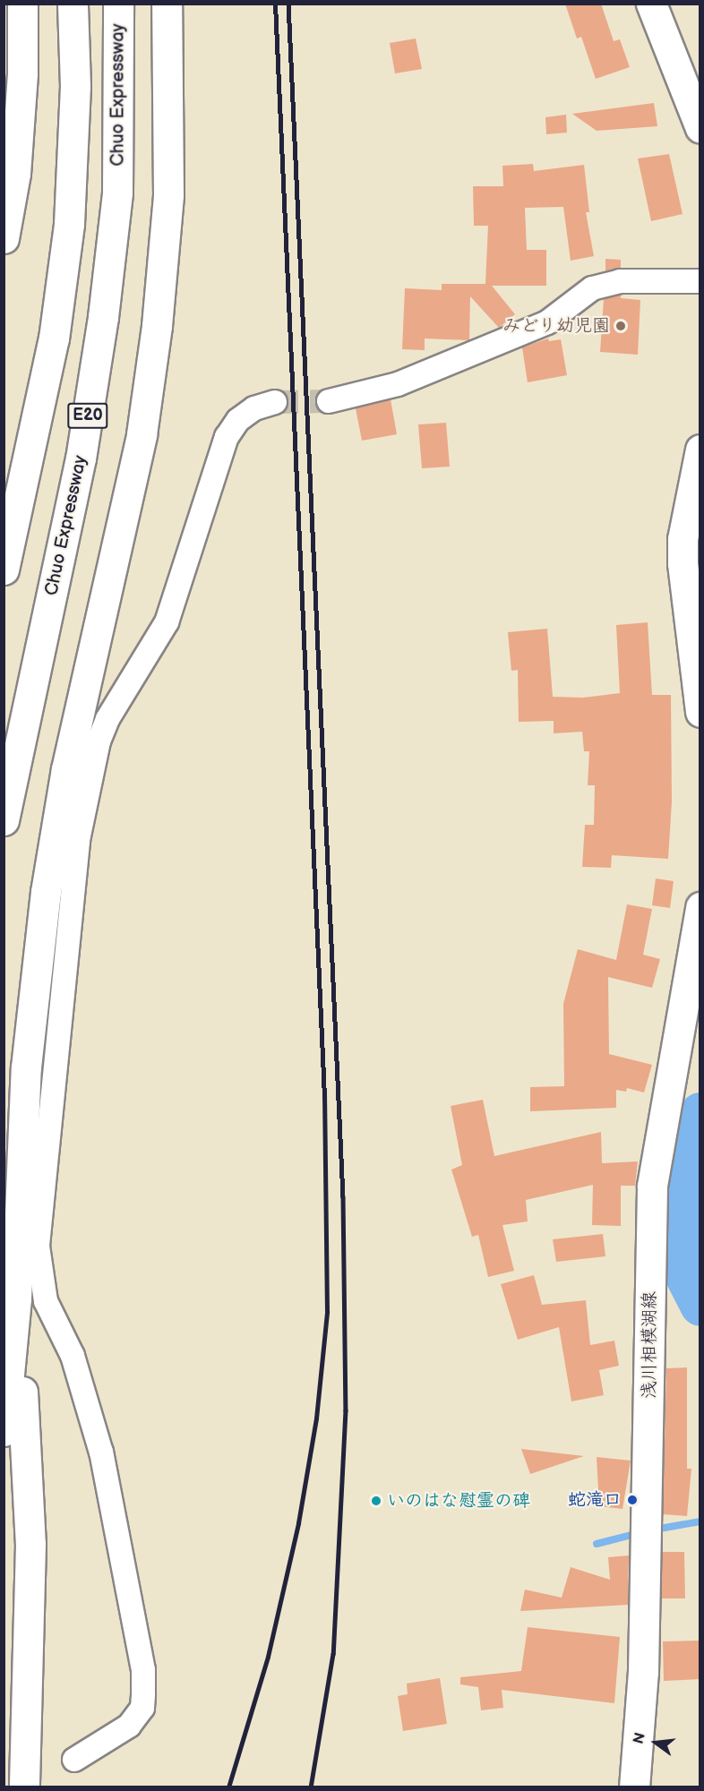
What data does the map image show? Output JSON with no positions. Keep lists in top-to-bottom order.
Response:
{
  "streets": {
    "main road": ["Chuo Expressway", "E20", "浅川相模湖線"]
  },
  "places": ["みどり幼児園", "蛇滝口", "いのはな慰霊の碑"],
  "north": "left"
}
